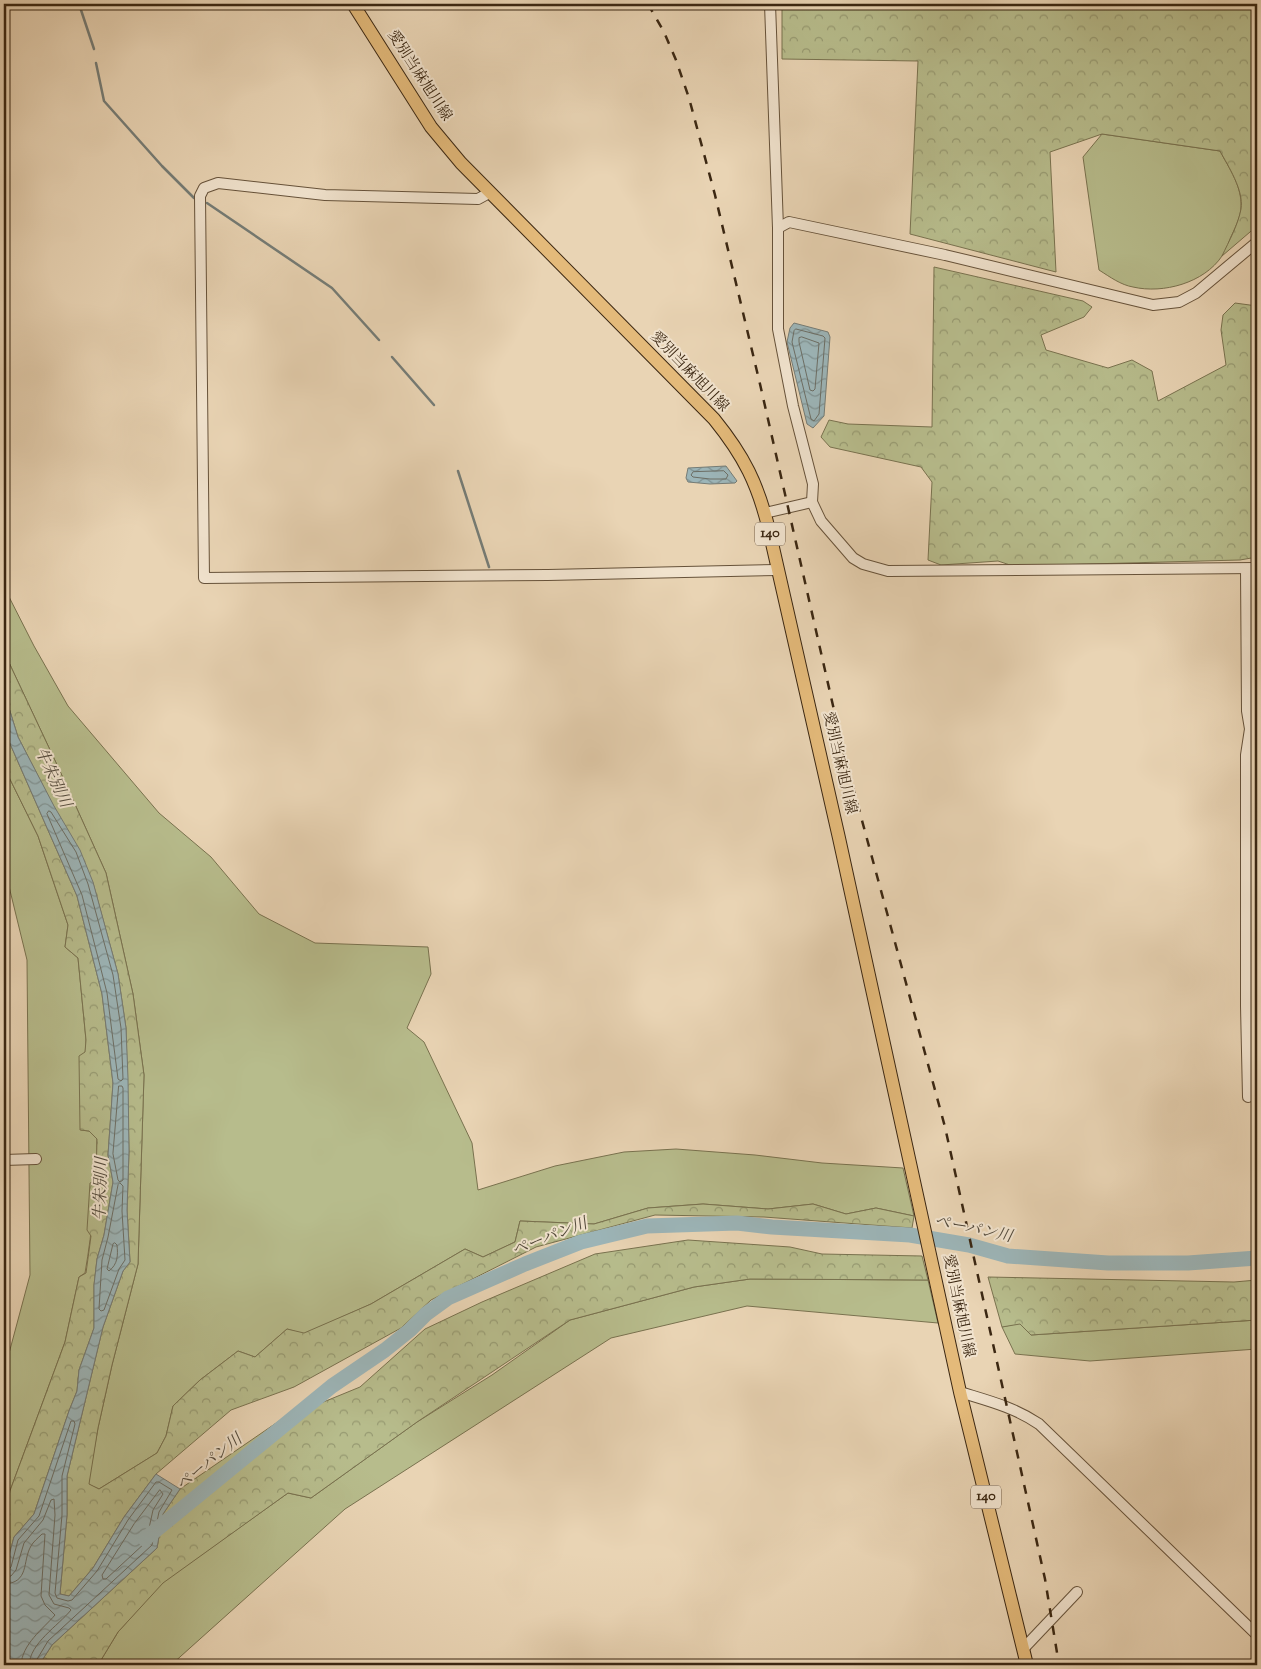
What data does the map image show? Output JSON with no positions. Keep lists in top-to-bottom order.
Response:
{
  "streets": {
    "main road": ["愛別当麻旭川線", "140"]
  },
  "water": ["牛朱別川", "ペーパン川"]
}
